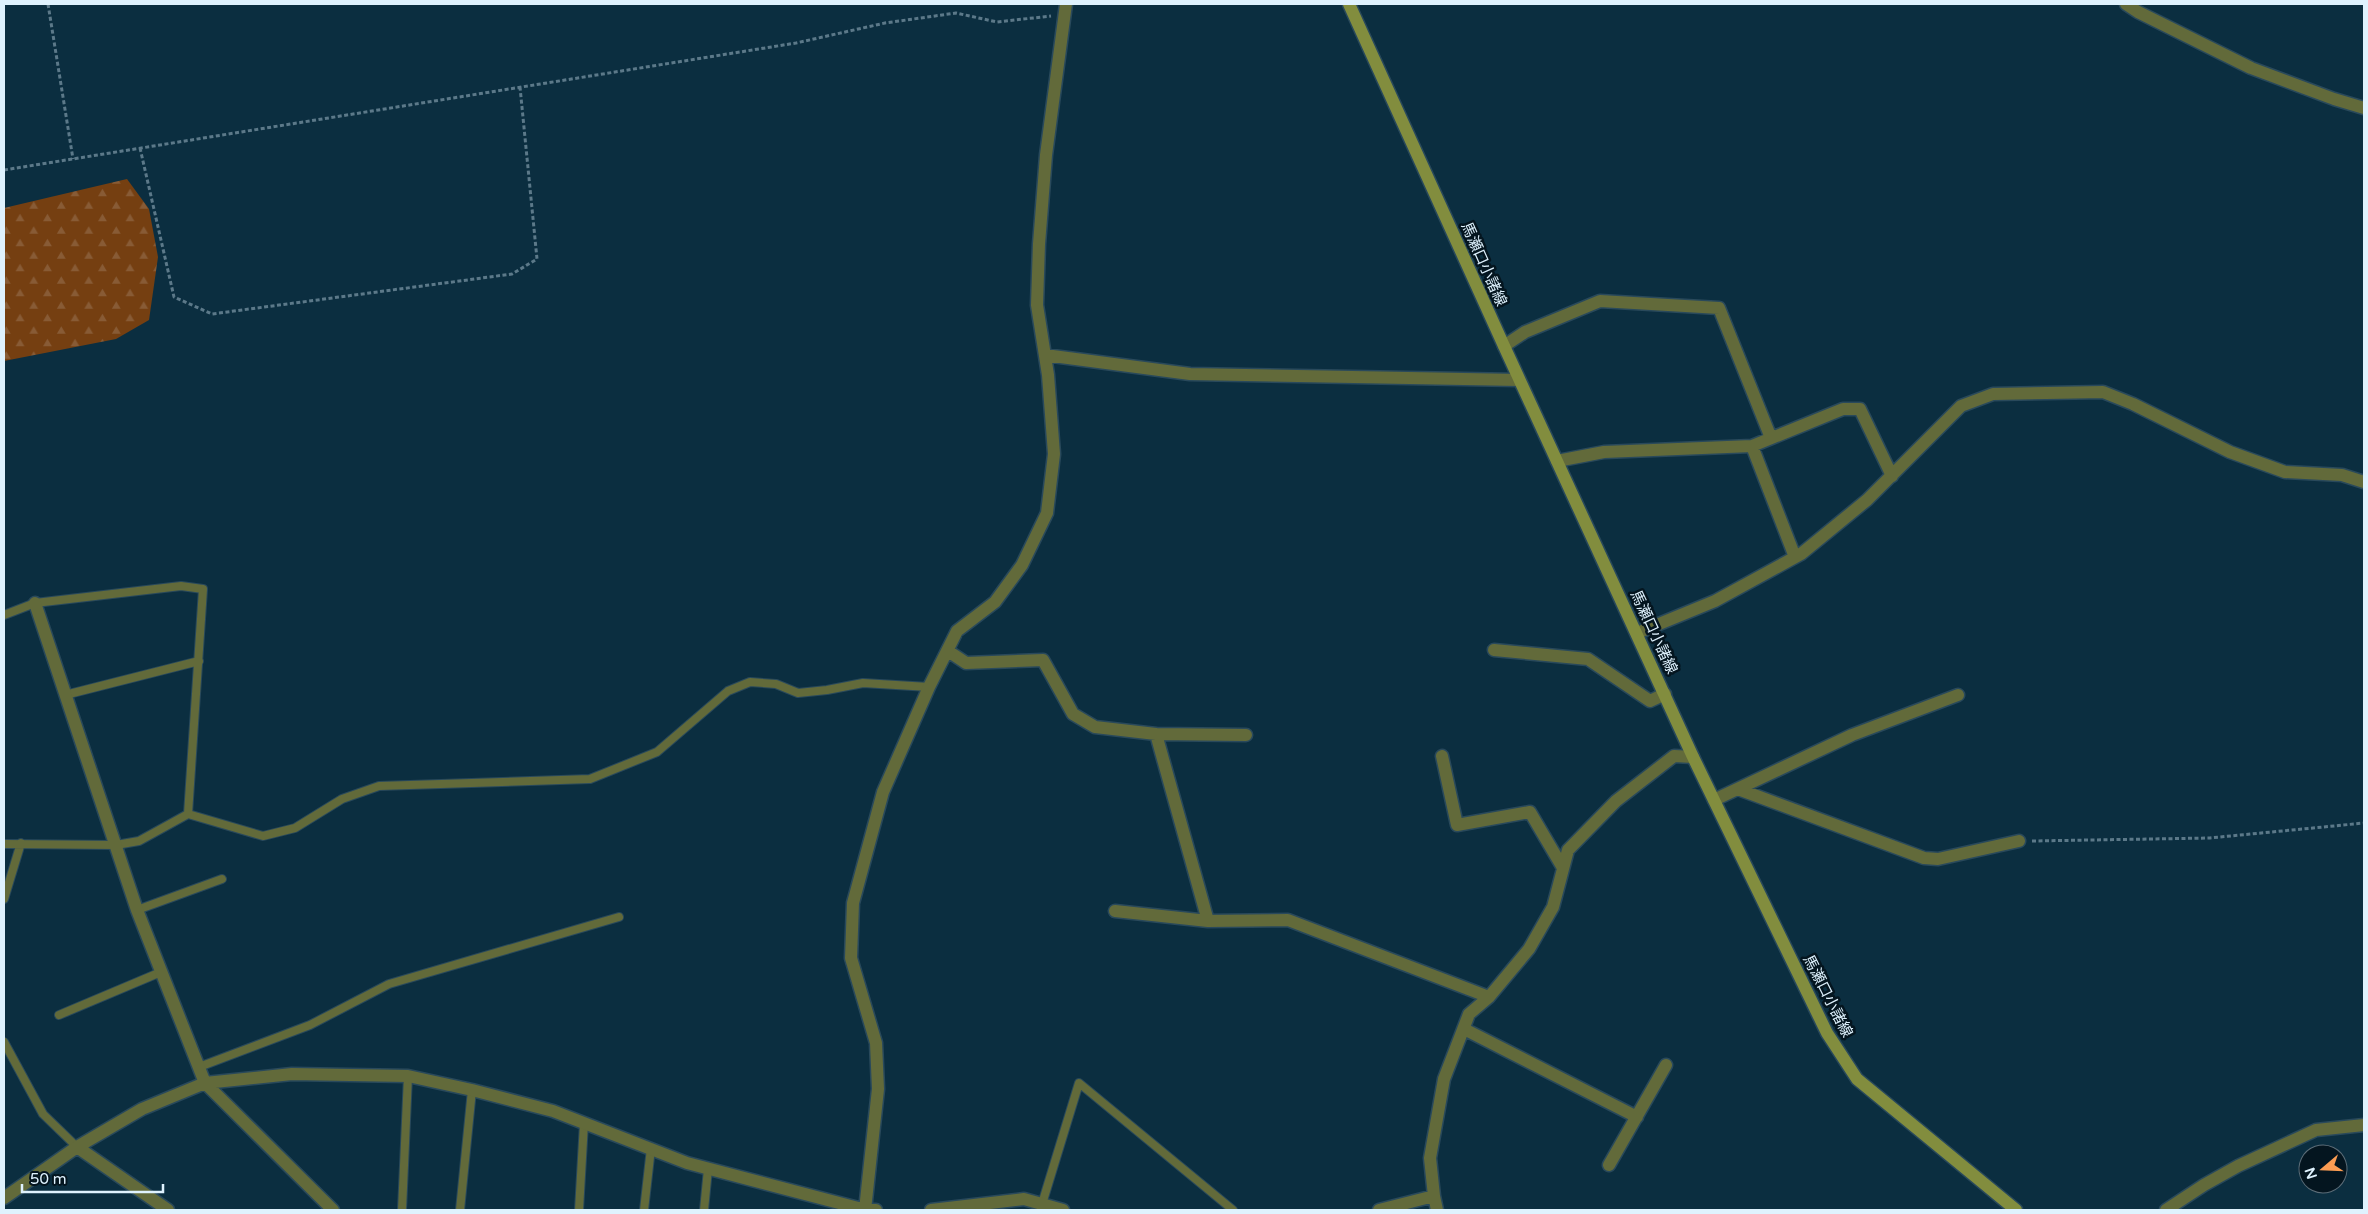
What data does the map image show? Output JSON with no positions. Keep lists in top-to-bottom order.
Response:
{
  "streets": {
    "main road": ["馬瀬口小諸線"]
  },
  "scale_bar": "50 m",
  "north": "left"
}
